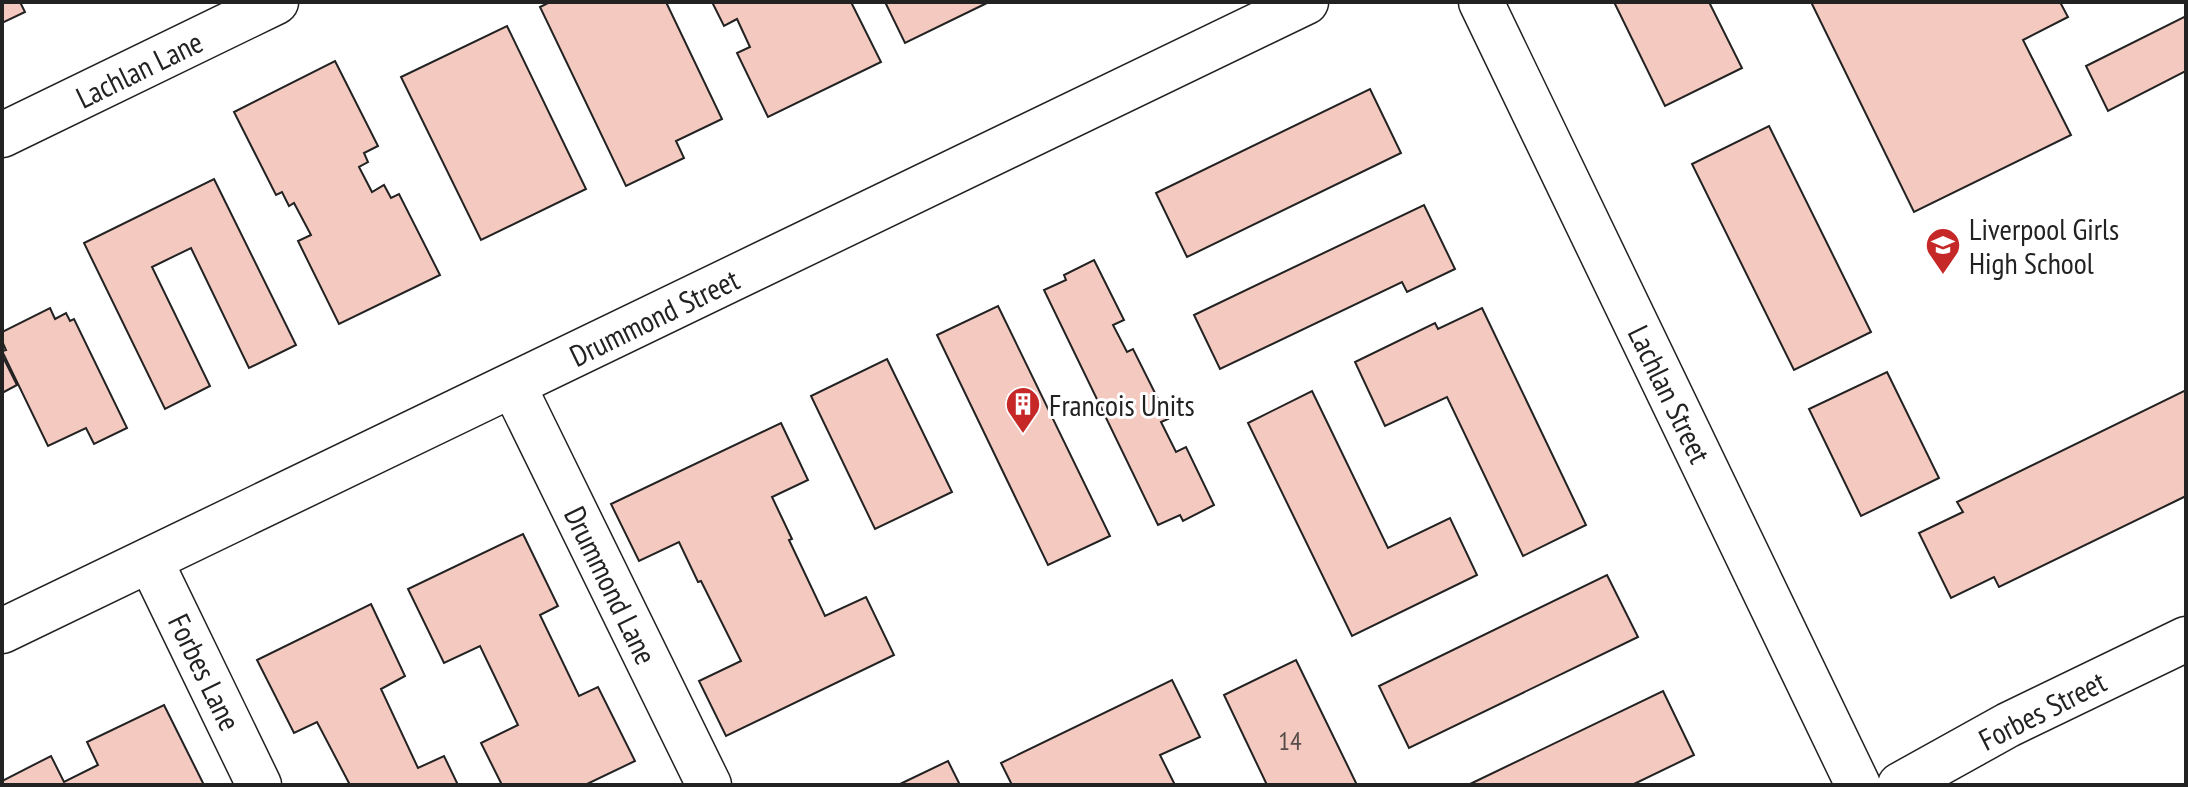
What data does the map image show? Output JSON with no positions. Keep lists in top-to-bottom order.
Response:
{
  "streets": {
    "street": [
      "Lachlan Lane",
      "Drummond Street",
      "Lachlan Street",
      "Drummond Lane",
      "Forbes Lane",
      "Forbes Street"
    ]
  },
  "crossings": [
    ["Drummond Street", "Drummond Lane"],
    ["Drummond Street", "Forbes Lane"]
  ],
  "places": {
    "school or university": ["Liverpool Girls High School"],
    "building": ["Francois Units"]
  },
  "house_numbers": ["14"]
}
